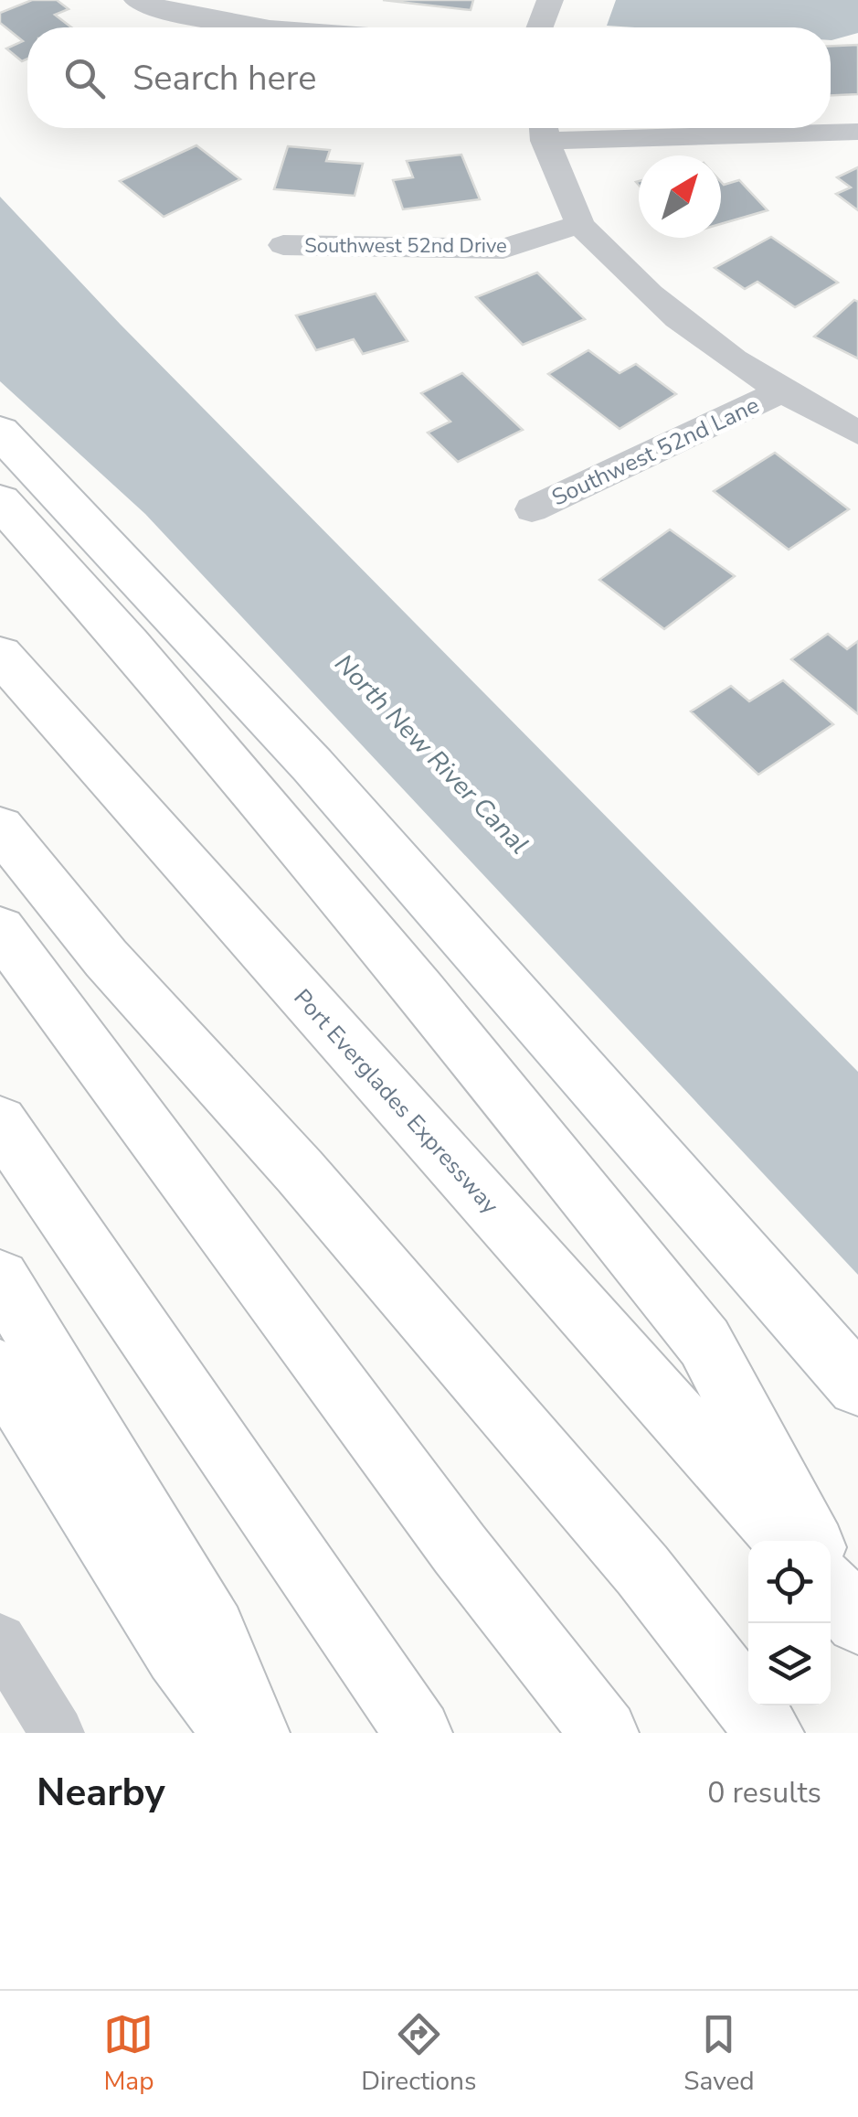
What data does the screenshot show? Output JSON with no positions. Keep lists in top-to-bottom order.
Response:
{
  "streets": {
    "main road": ["Port Everglades Expressway"],
    "street": ["Southwest 52nd Drive", "Southwest 52nd Lane"]
  },
  "water": ["North New River Canal"],
  "north": "top right",
  "page": {
    "search": "Search here",
    "heading": ["Nearby", "0 results"],
    "nav": ["Map", "Directions", "Saved"]
  }
}
